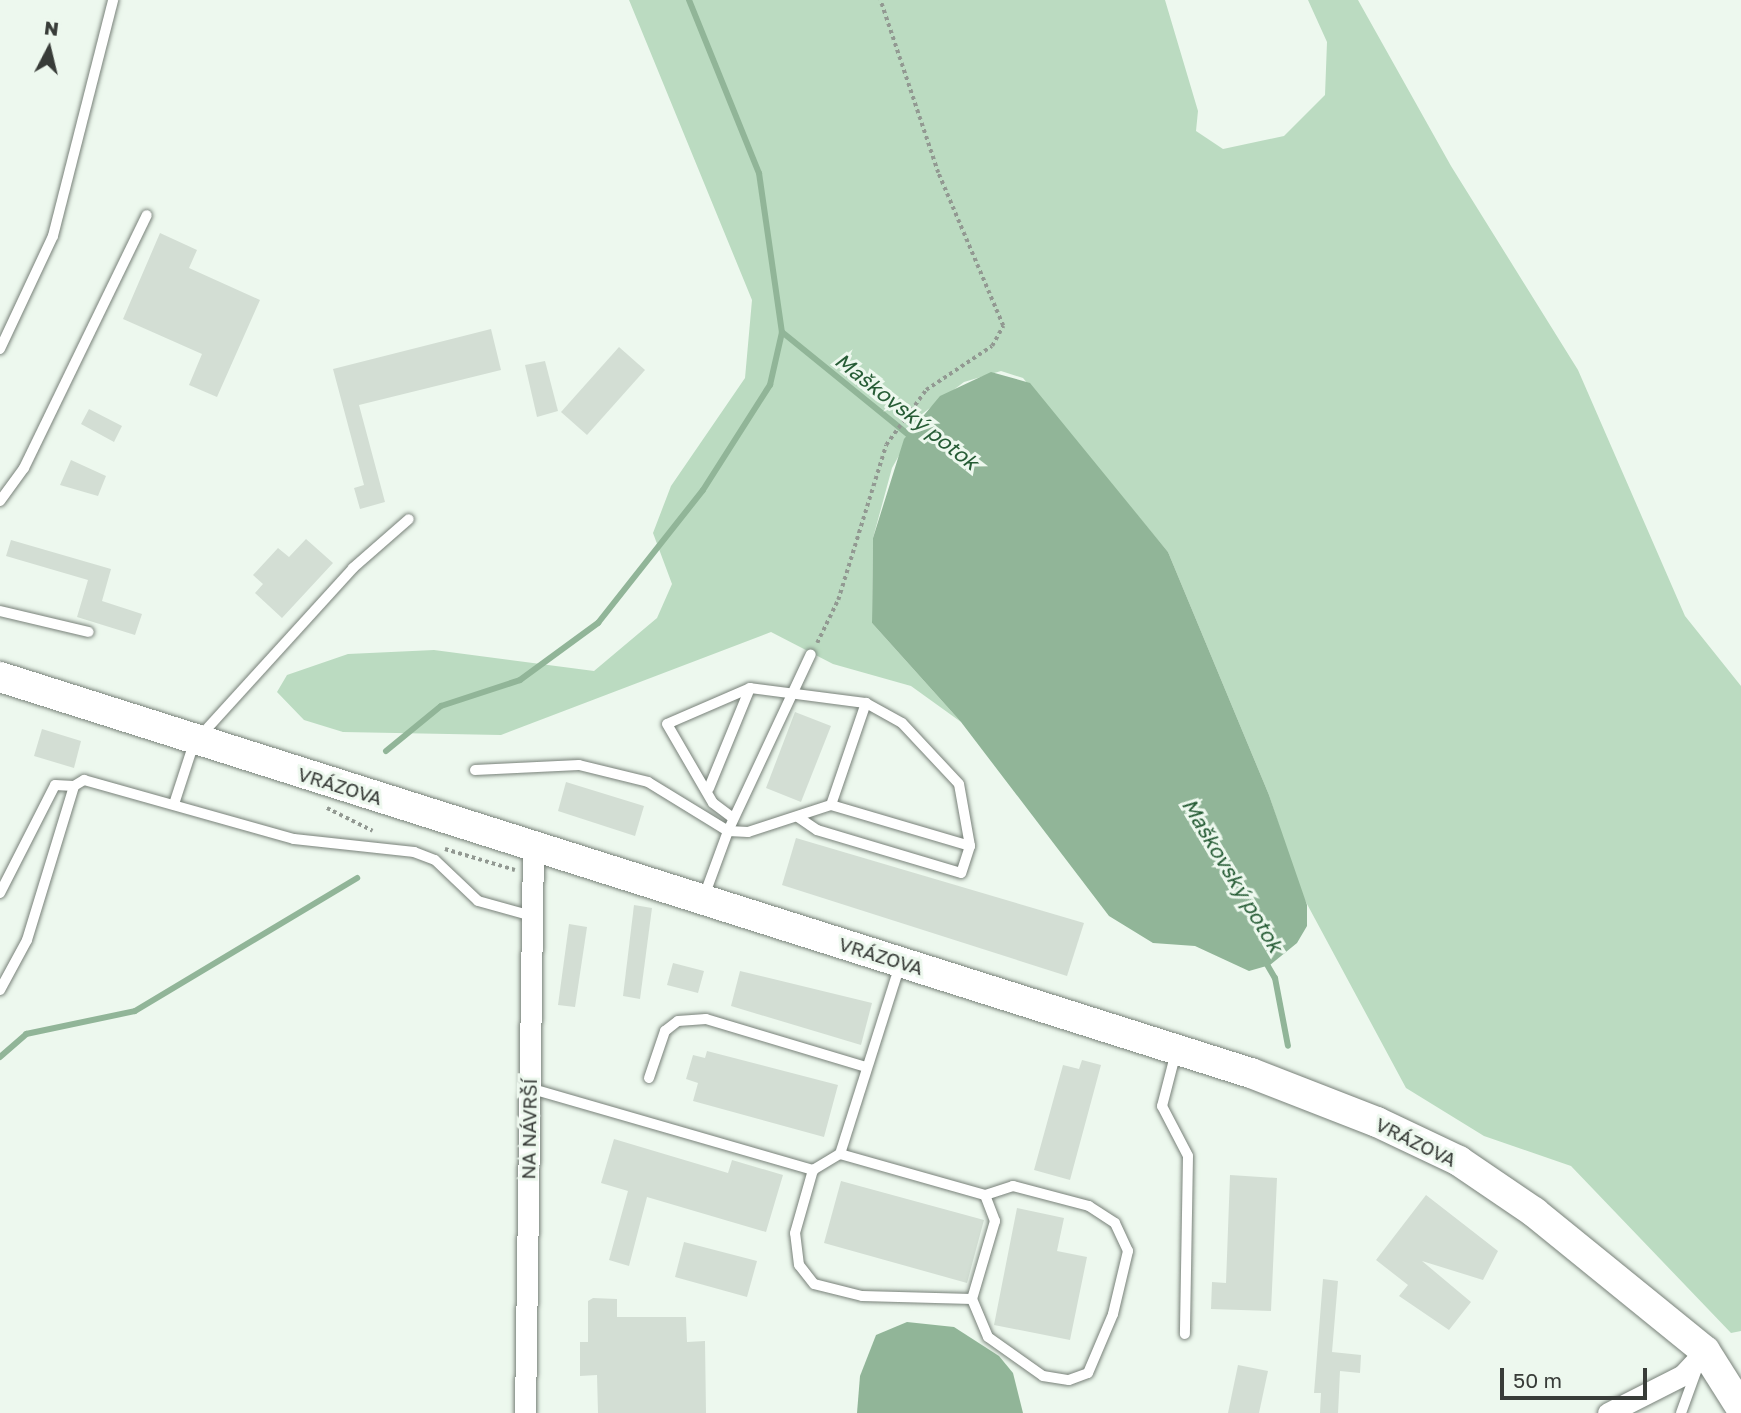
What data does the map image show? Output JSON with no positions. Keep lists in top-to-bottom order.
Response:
{
  "streets": {
    "street": ["VRÁZOVA", "NA NÁVRŠÍ"]
  },
  "crossings": [
    ["VRÁZOVA", "NA NÁVRŠÍ"]
  ],
  "water": ["Maškovský potok"],
  "scale_bar": "50 m",
  "north": "top"
}
